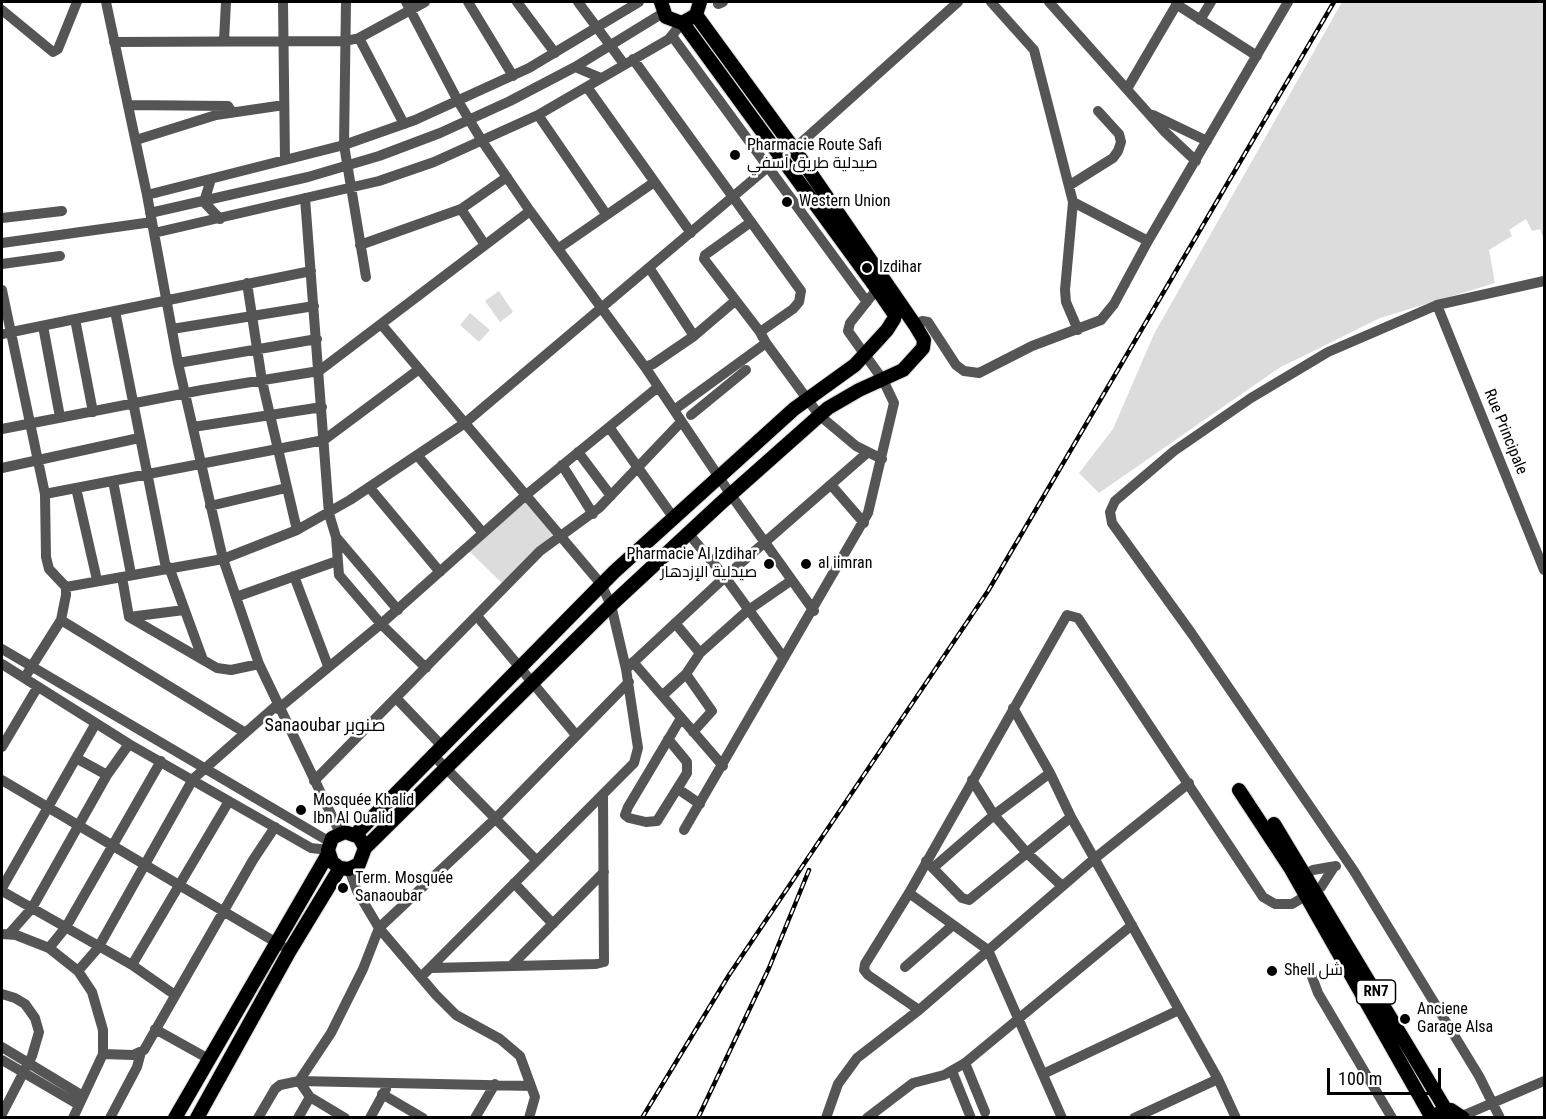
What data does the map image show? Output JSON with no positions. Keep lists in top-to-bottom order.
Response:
{
  "streets": {
    "main road": ["RN7"],
    "street": ["Rue Principale"]
  },
  "districts": ["Sanaoubar صنوبر"],
  "places": [
    "Pharmacie Route Safi صيدلية طريق اًسفي",
    "Western Union",
    "Izdihar",
    "Pharmacie Al Izdihar صيدلية الإزدهار",
    "al iimran",
    "Mosquée Khalid Ibn Al Oualid",
    "Term. Mosquée Sanaoubar",
    "Shell شل",
    "Anciene Garage Alsa"
  ],
  "scale_bar": "100 m"
}
